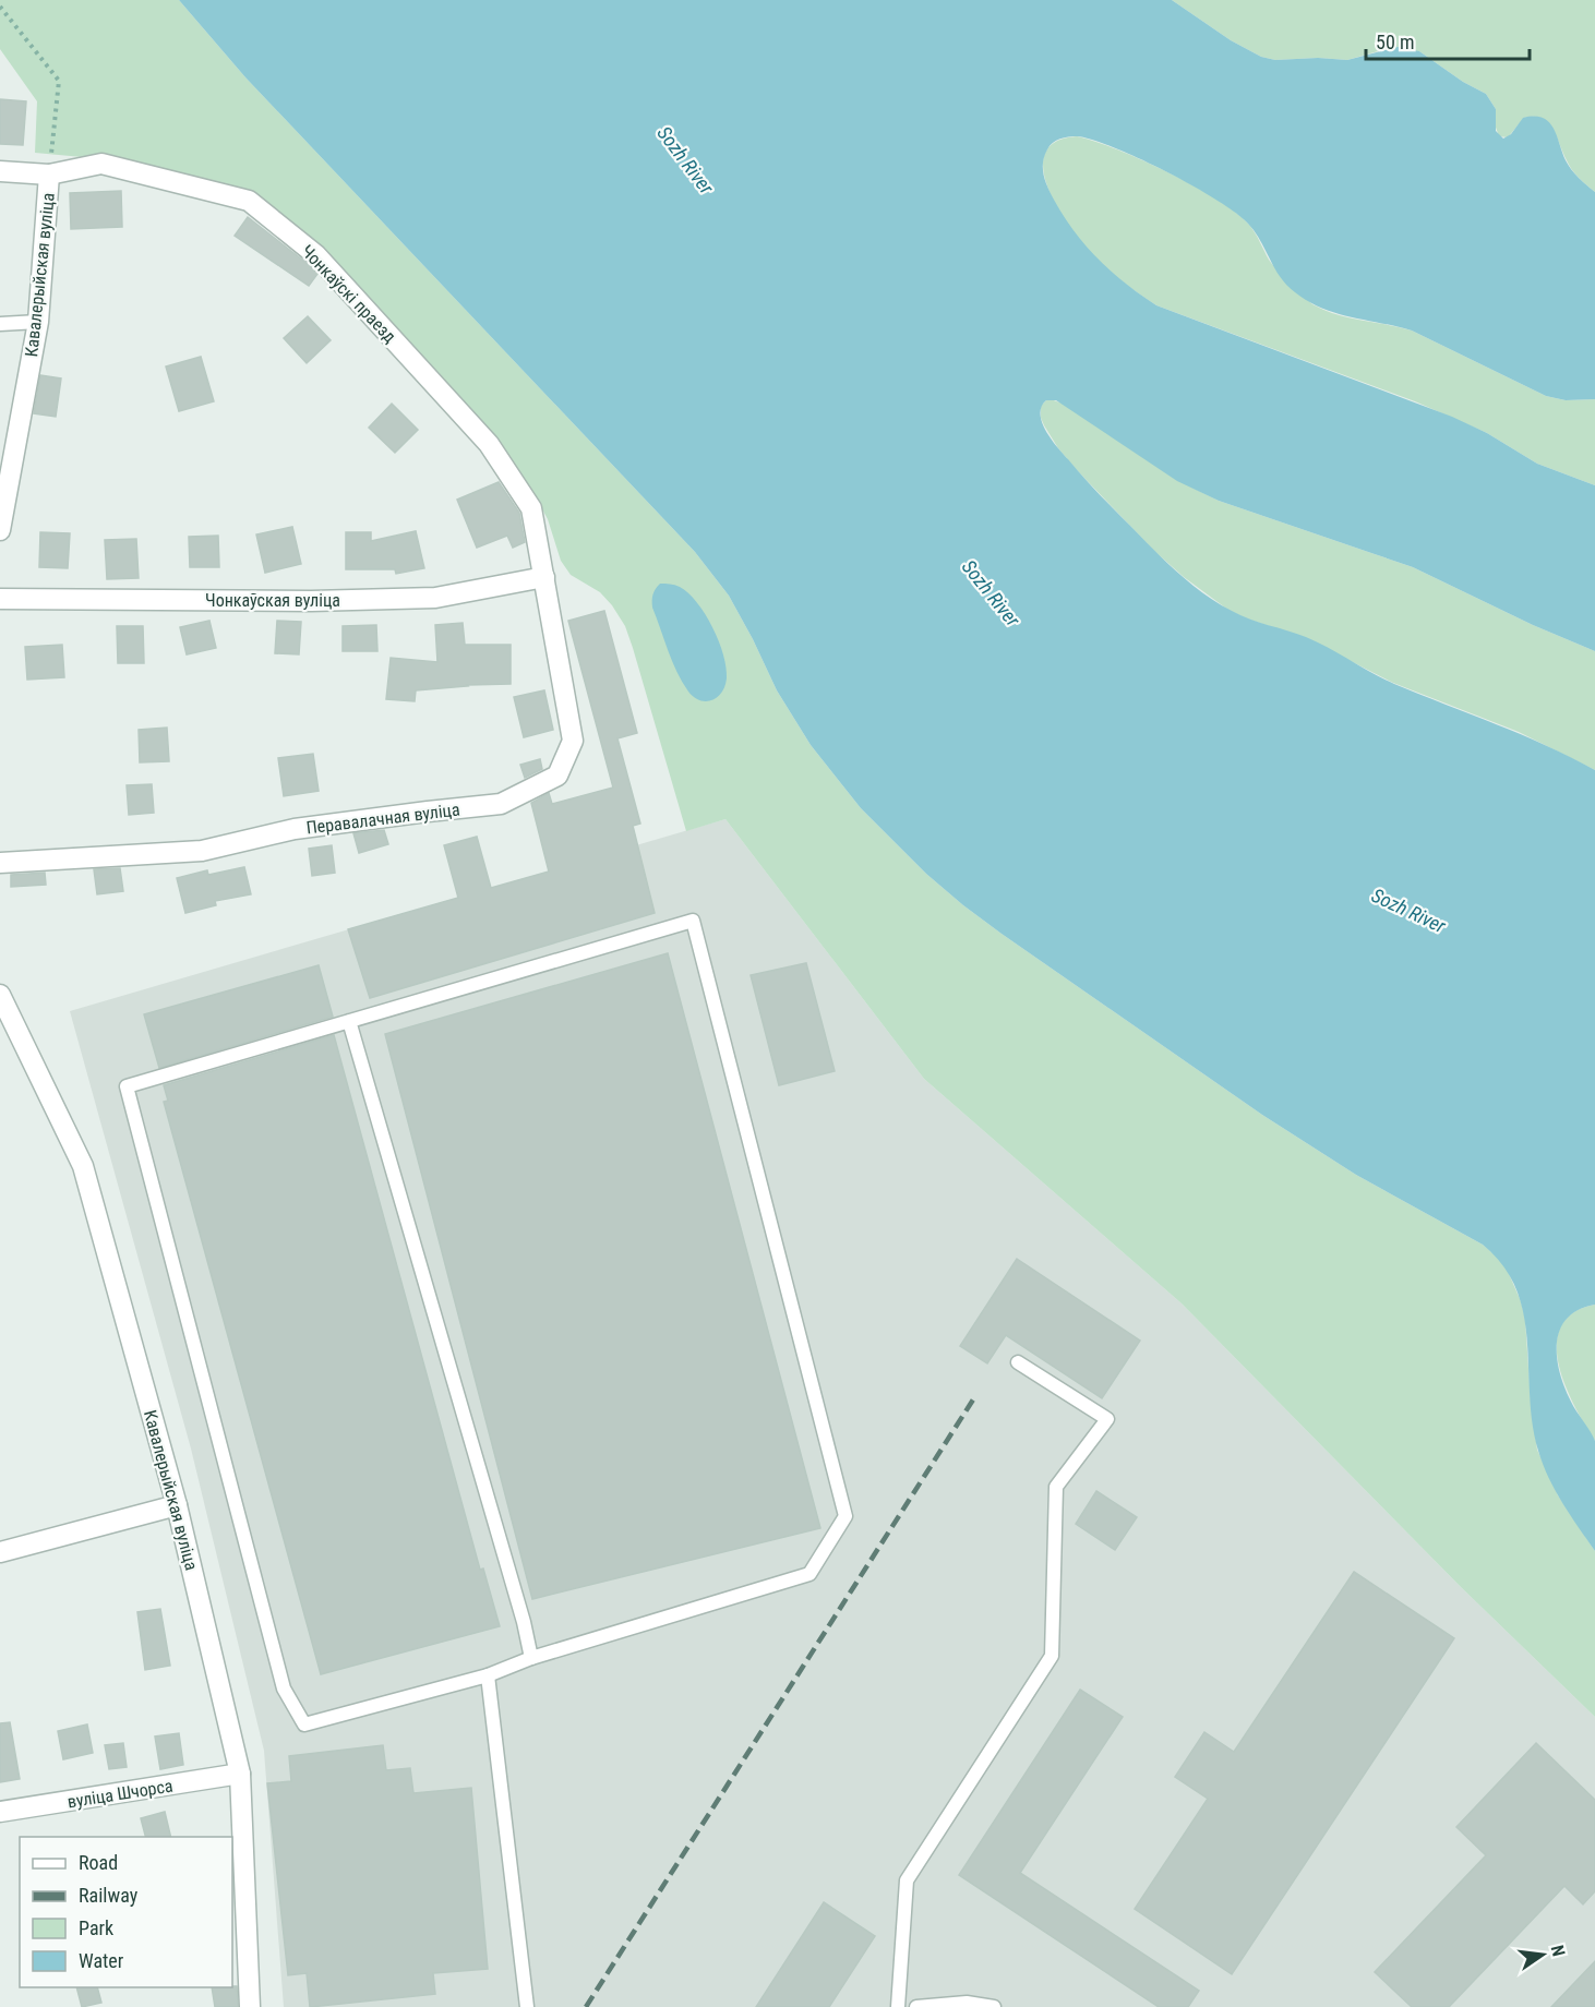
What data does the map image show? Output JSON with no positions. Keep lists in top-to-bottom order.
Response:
{
  "streets": {
    "street": [
      "Кавалерыйская вуліца",
      "Чонкаўскі праезд",
      "Чонкаўская вуліца",
      "Перавалачная вуліца",
      "вуліца Шчорса"
    ]
  },
  "crossings": [
    ["Кавалерыйская вуліца", "Чонкаўскі праезд"],
    ["Кавалерыйская вуліца", "вуліца Шчорса"],
    ["Чонкаўскі праезд", "Чонкаўская вуліца"],
    ["Чонкаўскі праезд", "Перавалачная вуліца"],
    ["Чонкаўская вуліца", "Перавалачная вуліца"]
  ],
  "water": ["Sozh River"],
  "legend": [
    "Road",
    "Railway",
    "Park",
    "Water"
  ],
  "scale_bar": "50 m",
  "north": "right"
}
